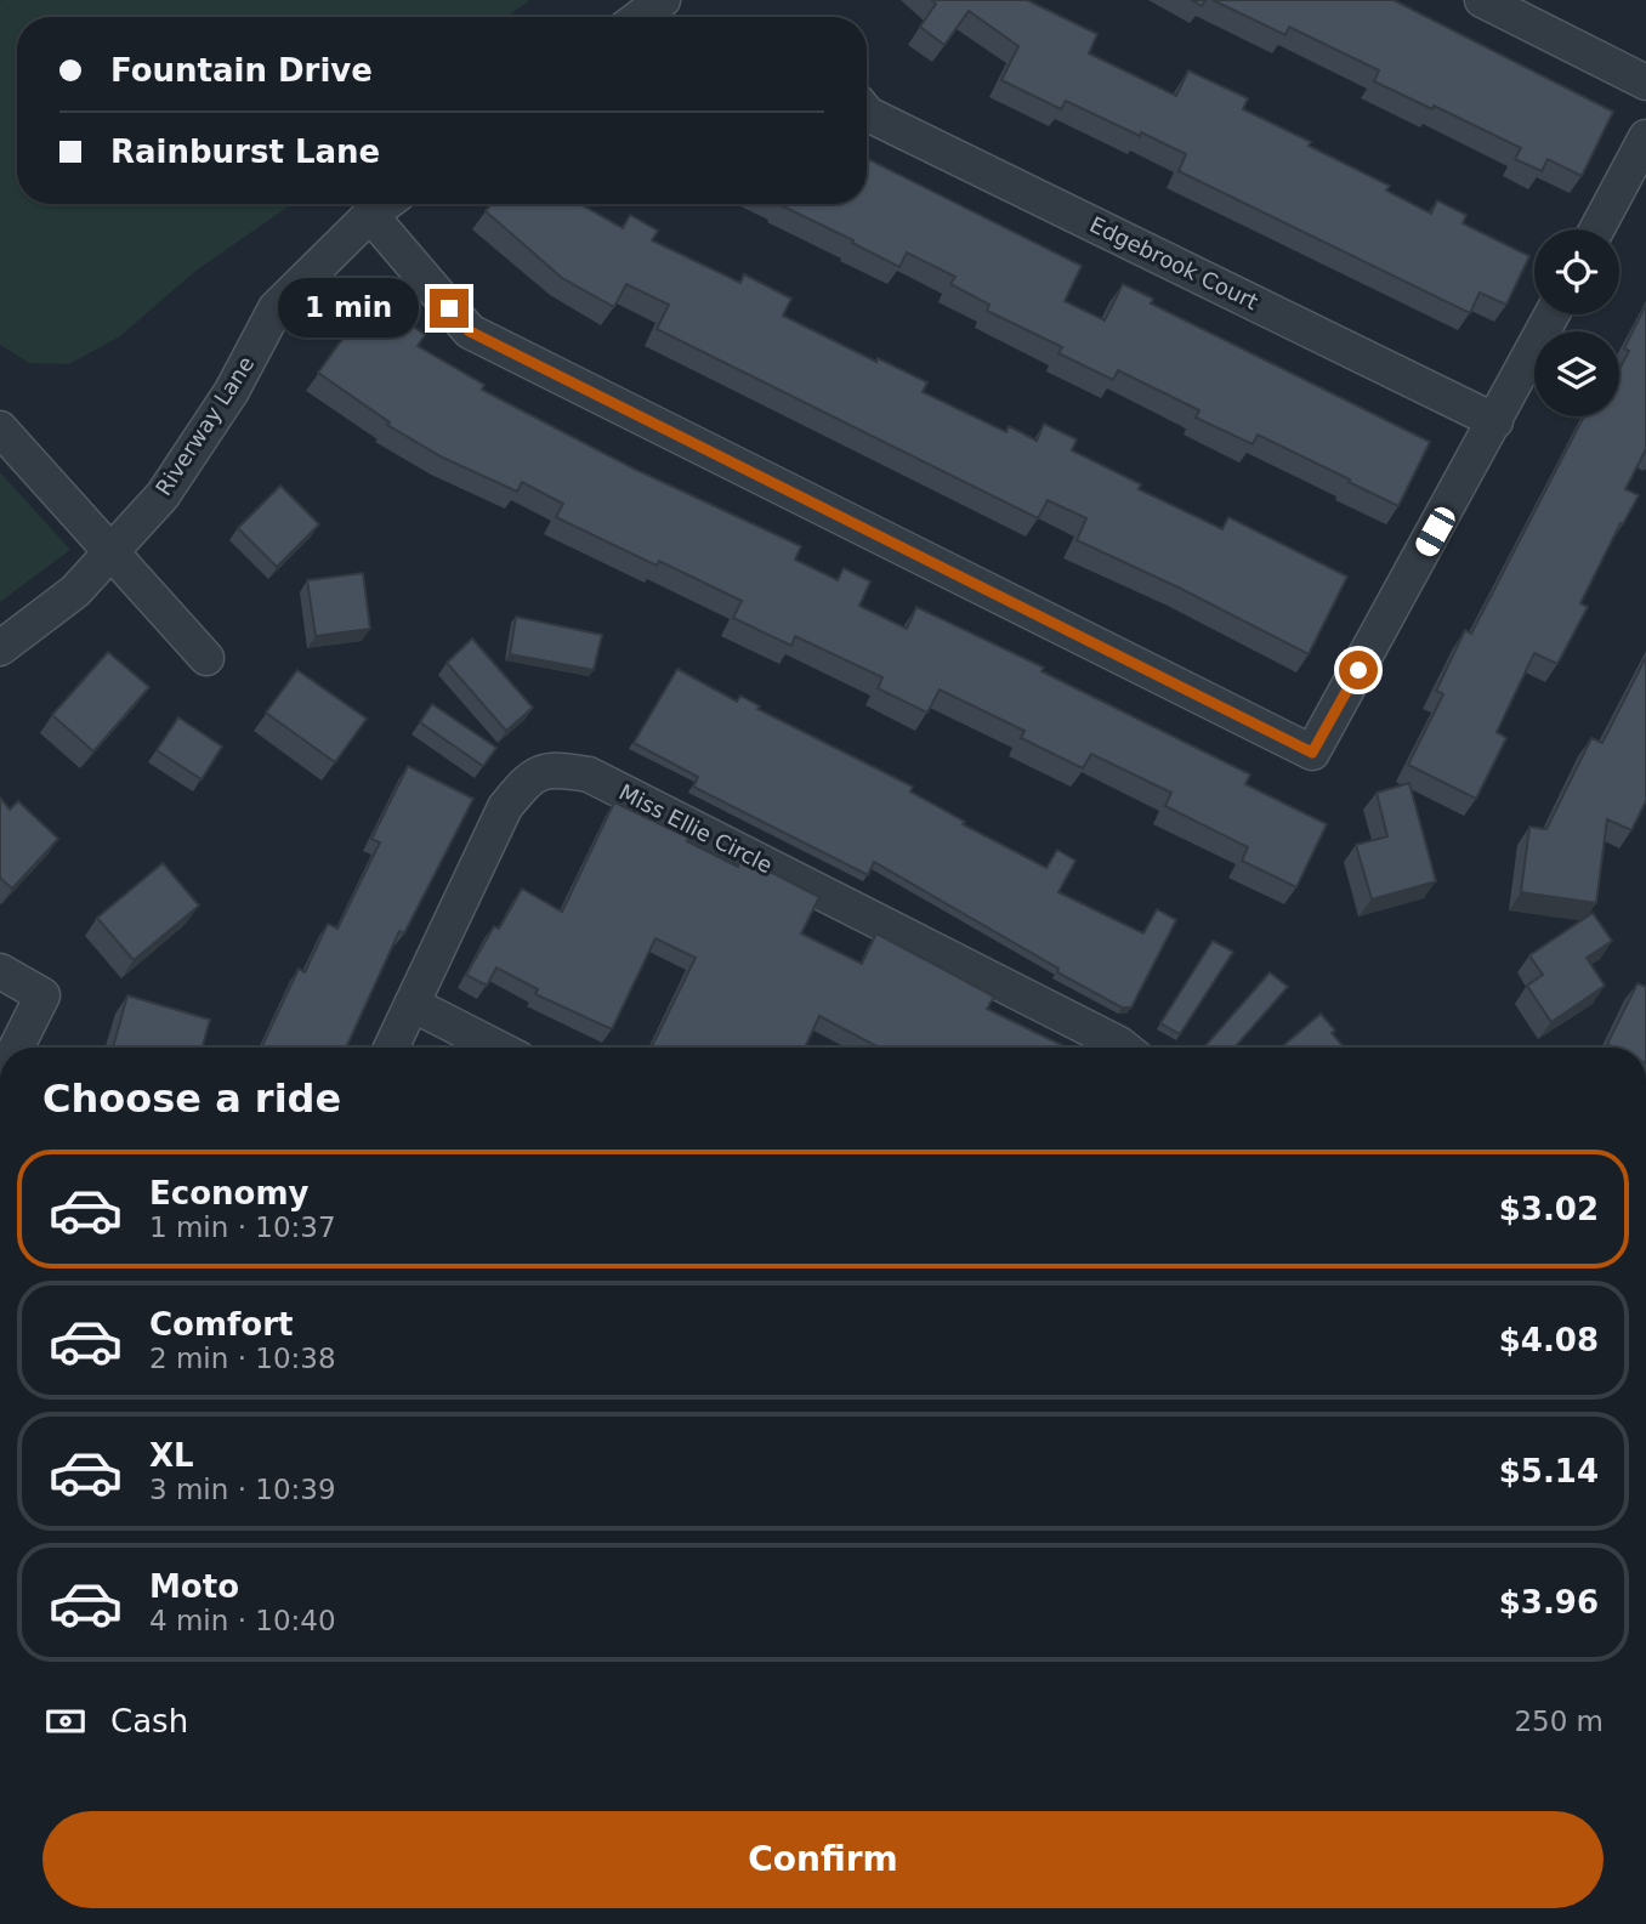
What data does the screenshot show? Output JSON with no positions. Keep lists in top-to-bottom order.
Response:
{
  "streets": {
    "street": ["Edgebrook Court", "Riverway Lane", "Miss Ellie Circle"]
  },
  "page": {
    "banner": ["Fountain Drive", "Rainburst Lane"],
    "bubble": "1 min",
    "heading": "Choose a ride",
    "list": [
      {
        "name": "Economy",
        "note": "1 min · 10:37",
        "value": "$3.02"
      },
      {
        "name": "Comfort",
        "note": "2 min · 10:38",
        "value": "$4.08"
      },
      {
        "name": "XL",
        "note": "3 min · 10:39",
        "value": "$5.14"
      },
      {
        "name": "Moto",
        "note": "4 min · 10:40",
        "value": "$3.96"
      }
    ],
    "pay": ["Cash", "250 m"],
    "buttons": "Confirm"
  }
}
